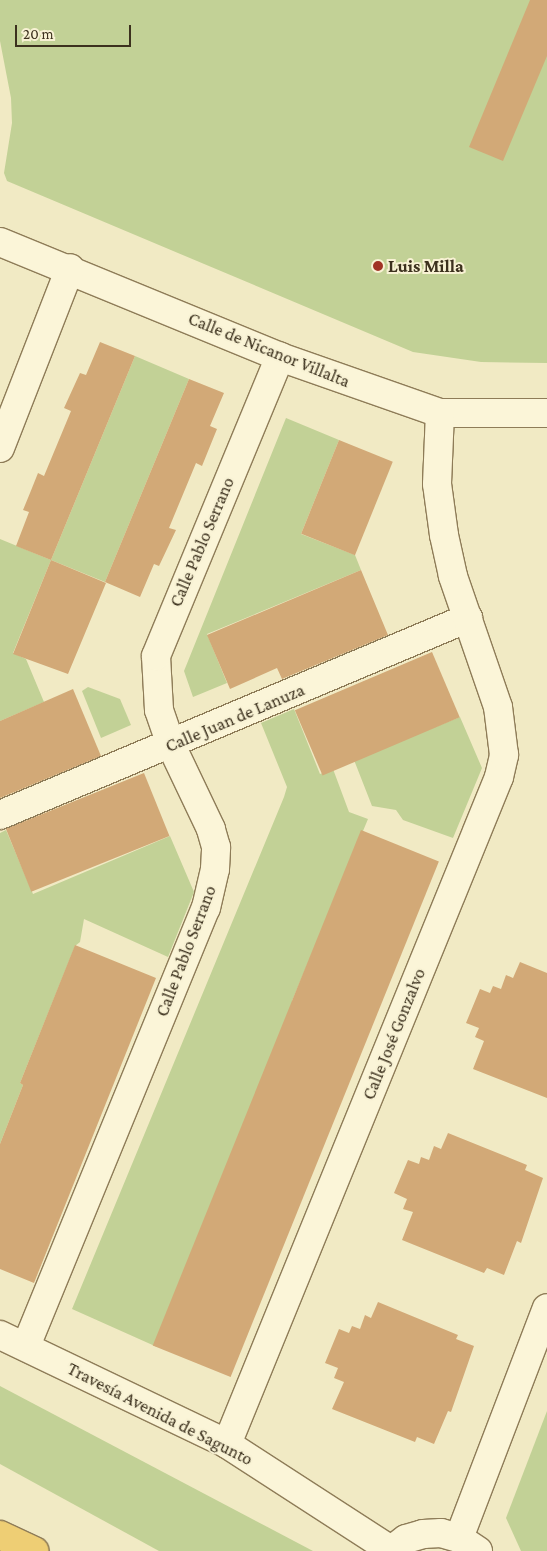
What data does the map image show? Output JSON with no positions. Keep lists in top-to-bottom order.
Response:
{
  "streets": {
    "street": [
      "Calle de Nicanor Villalta",
      "Calle Pablo Serrano",
      "Calle Juan de Lanuza",
      "Calle José Gonzalvo",
      "Travesía Avenida de Sagunto"
    ]
  },
  "crossings": [
    ["Calle de Nicanor Villalta", "Calle Pablo Serrano"],
    ["Calle de Nicanor Villalta", "Calle José Gonzalvo"],
    ["Calle Pablo Serrano", "Calle Juan de Lanuza"],
    ["Calle Pablo Serrano", "Travesía Avenida de Sagunto"],
    ["Calle Juan de Lanuza", "Calle José Gonzalvo"],
    ["Calle José Gonzalvo", "Travesía Avenida de Sagunto"]
  ],
  "places": ["Luis Milla"],
  "scale_bar": "20 m"
}
